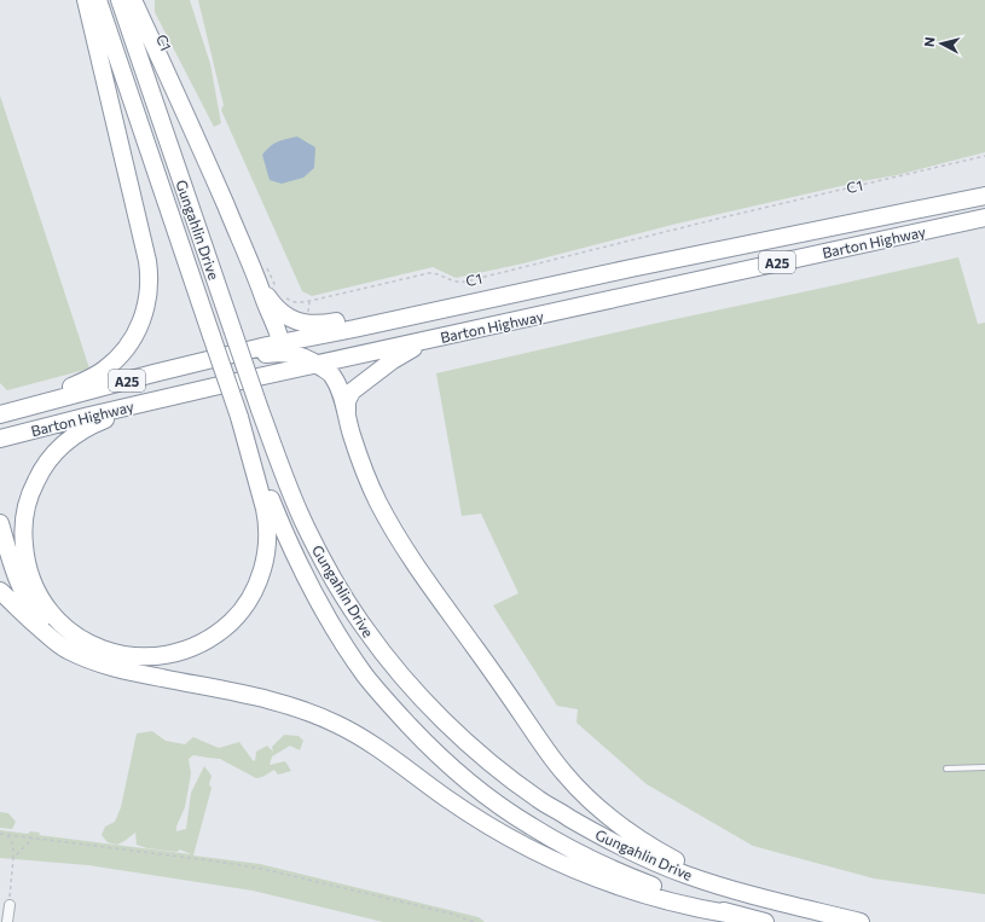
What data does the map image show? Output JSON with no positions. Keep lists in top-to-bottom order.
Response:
{
  "streets": {
    "highway": ["Gungahlin Drive", "Barton Highway", "A25"],
    "path": ["C1"]
  },
  "north": "left"
}
